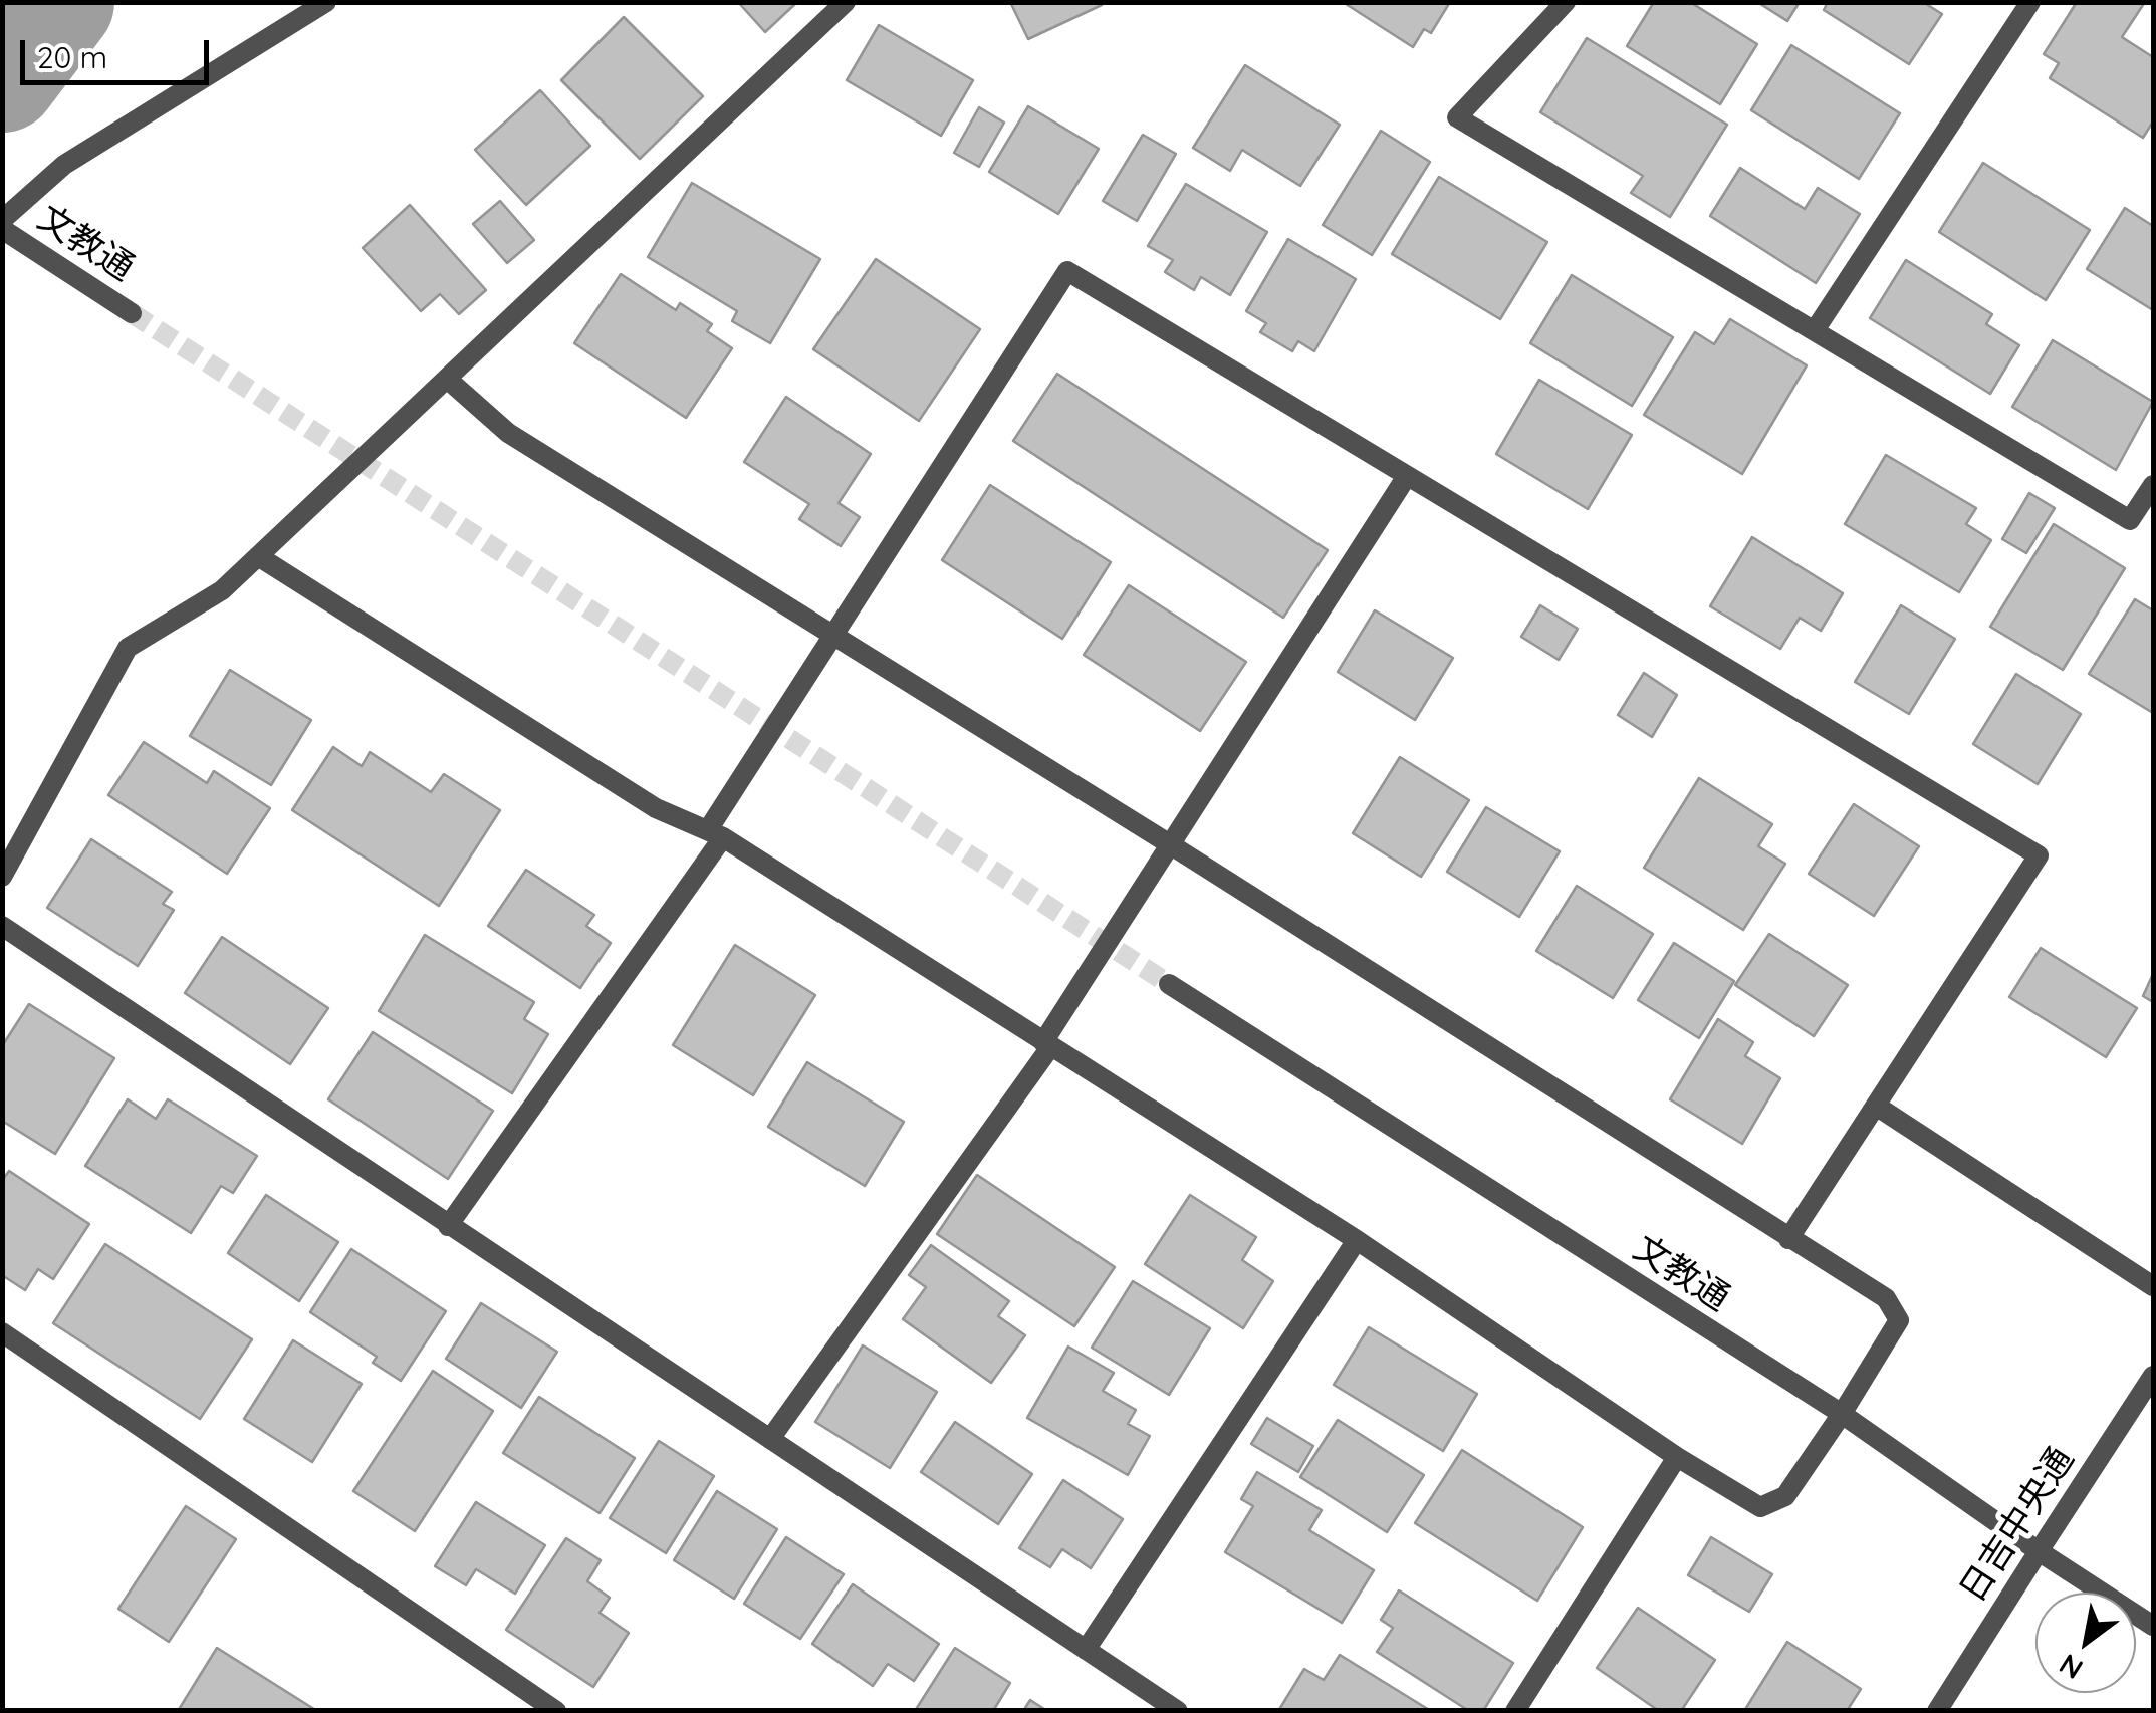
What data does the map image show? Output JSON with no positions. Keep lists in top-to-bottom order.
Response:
{
  "streets": {
    "street": ["文教通", "日吉中央通"]
  },
  "crossings": [
    ["文教通", "日吉中央通"]
  ],
  "scale_bar": "20 m",
  "north": "bottom left"
}
